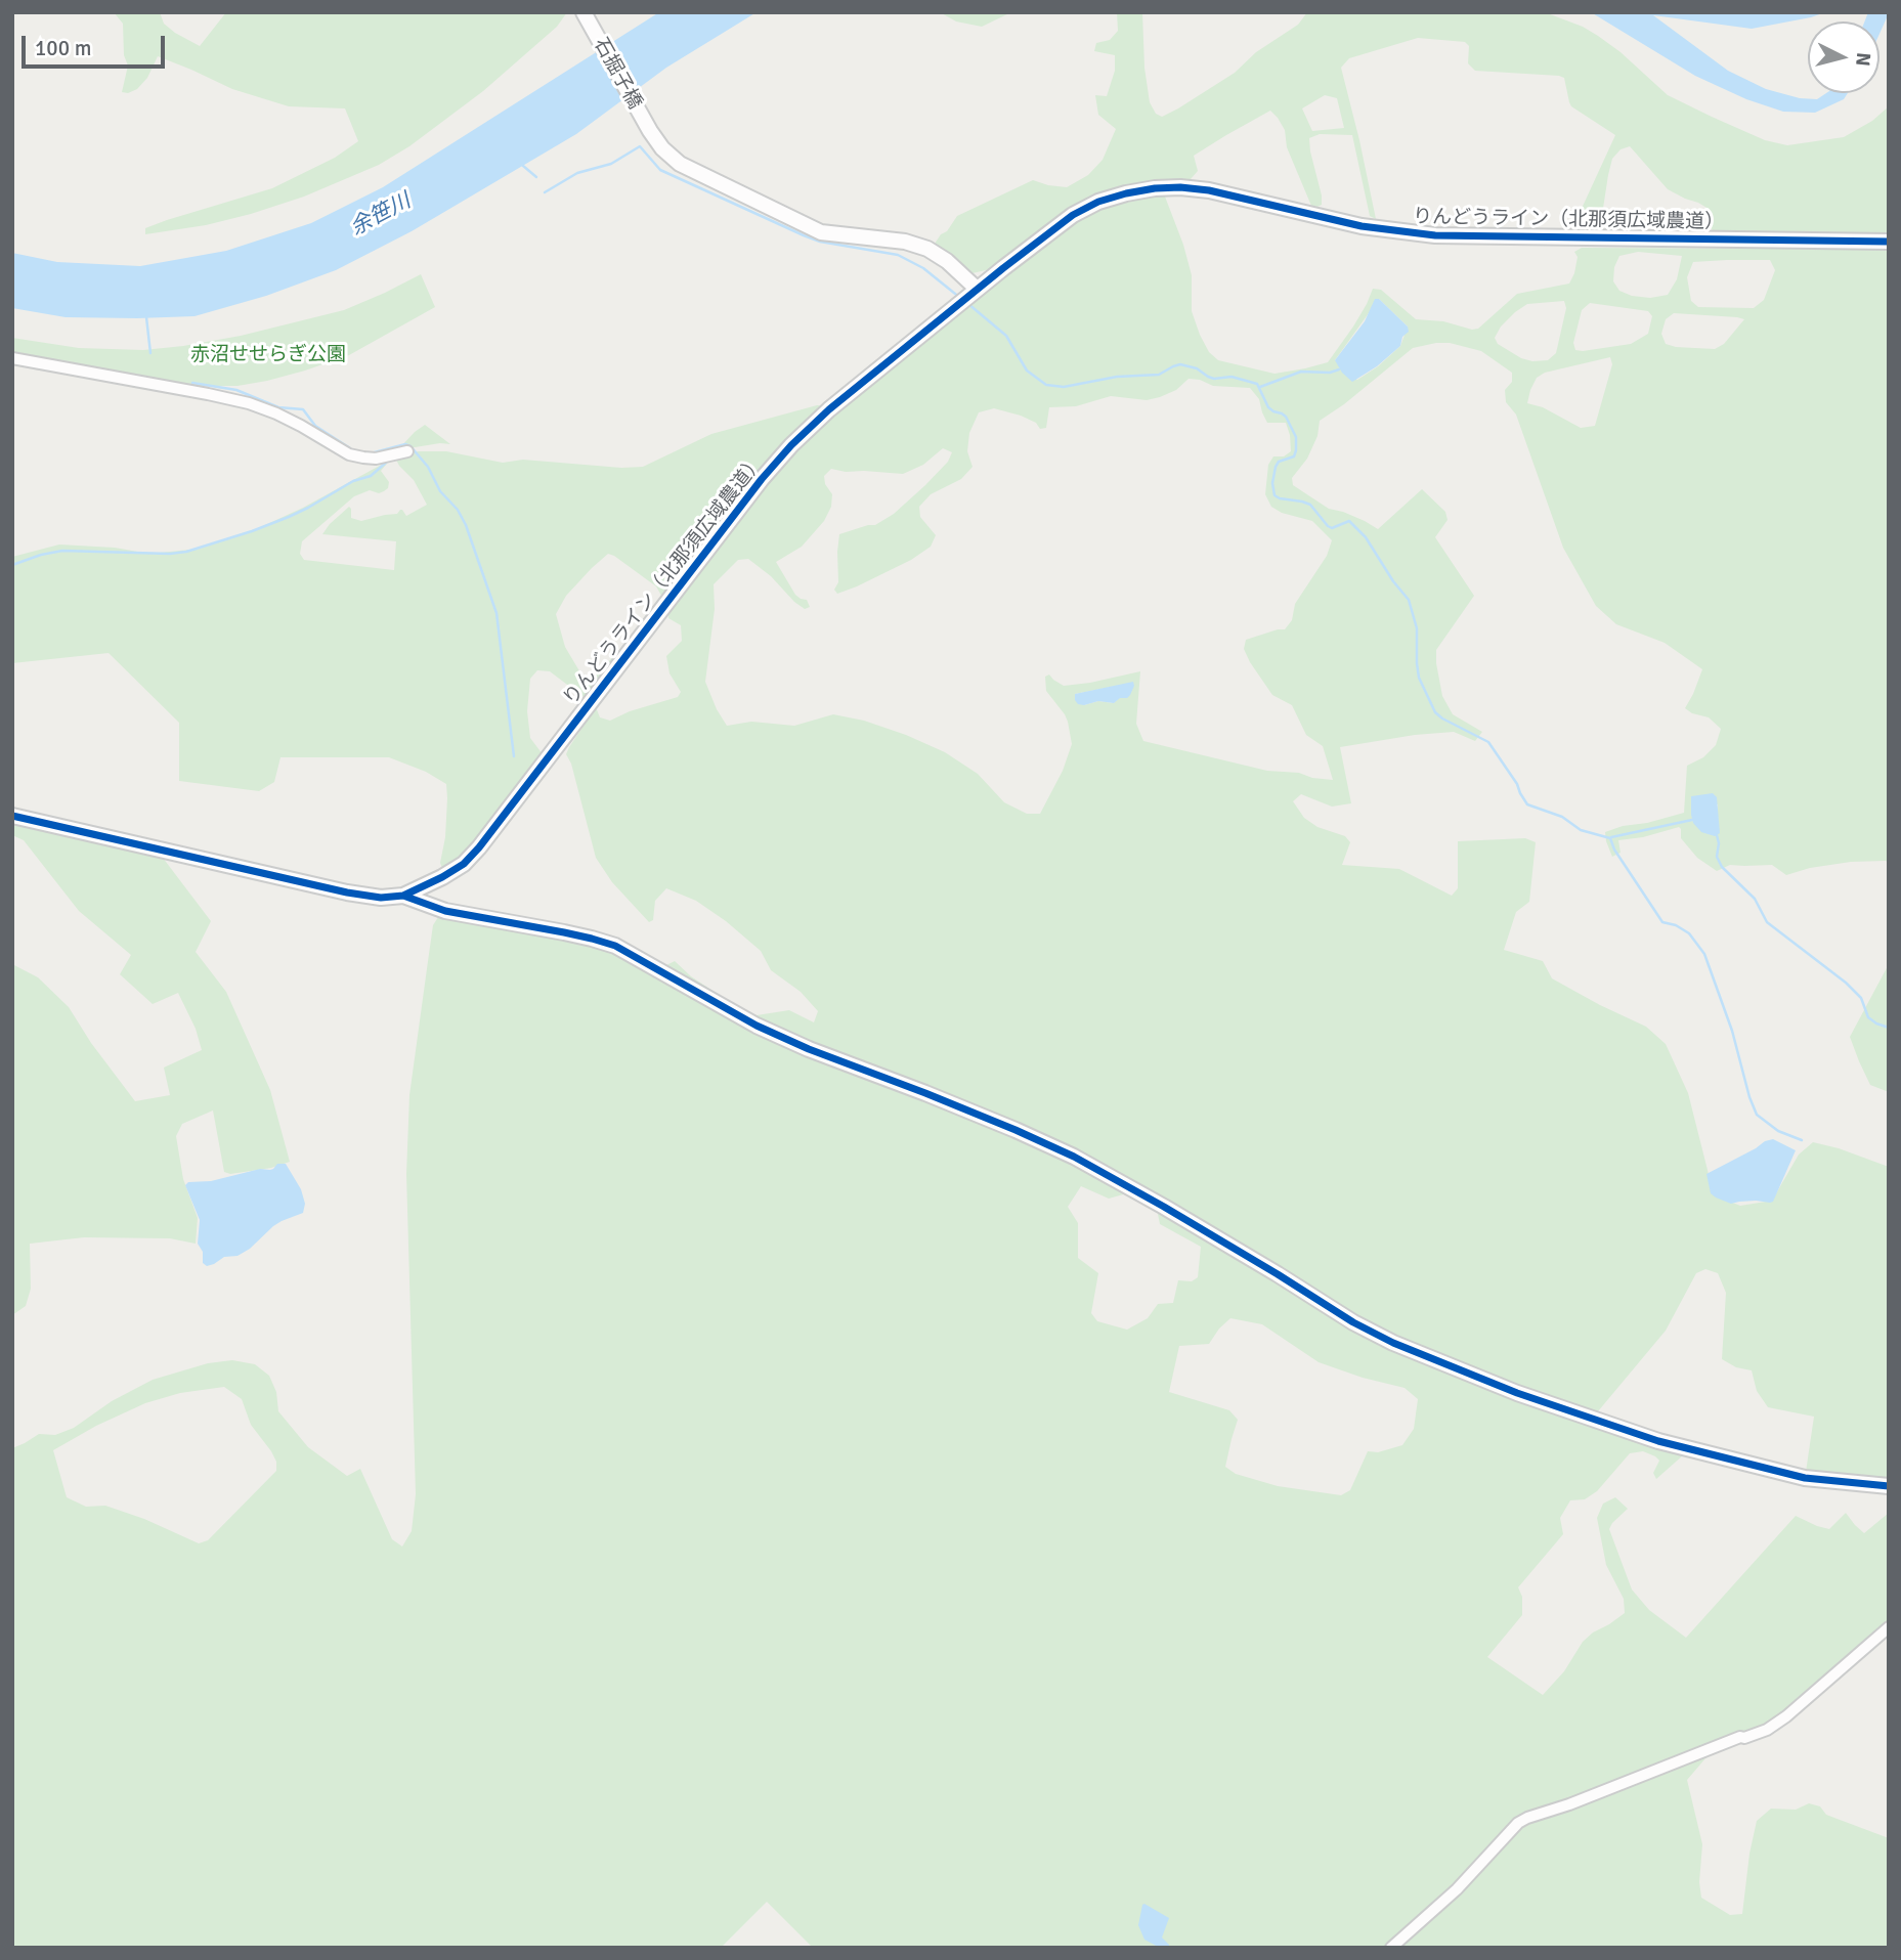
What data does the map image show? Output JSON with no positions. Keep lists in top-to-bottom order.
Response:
{
  "streets": {
    "street": ["石掘子橋", "りんどうライン（北那須広域農道）"]
  },
  "crossings": [
    ["石掘子橋", "りんどうライン（北那須広域農道）"]
  ],
  "water": ["余笹川"],
  "parks": ["赤沼せせらぎ公園"],
  "scale_bar": "100 m",
  "north": "right"
}
